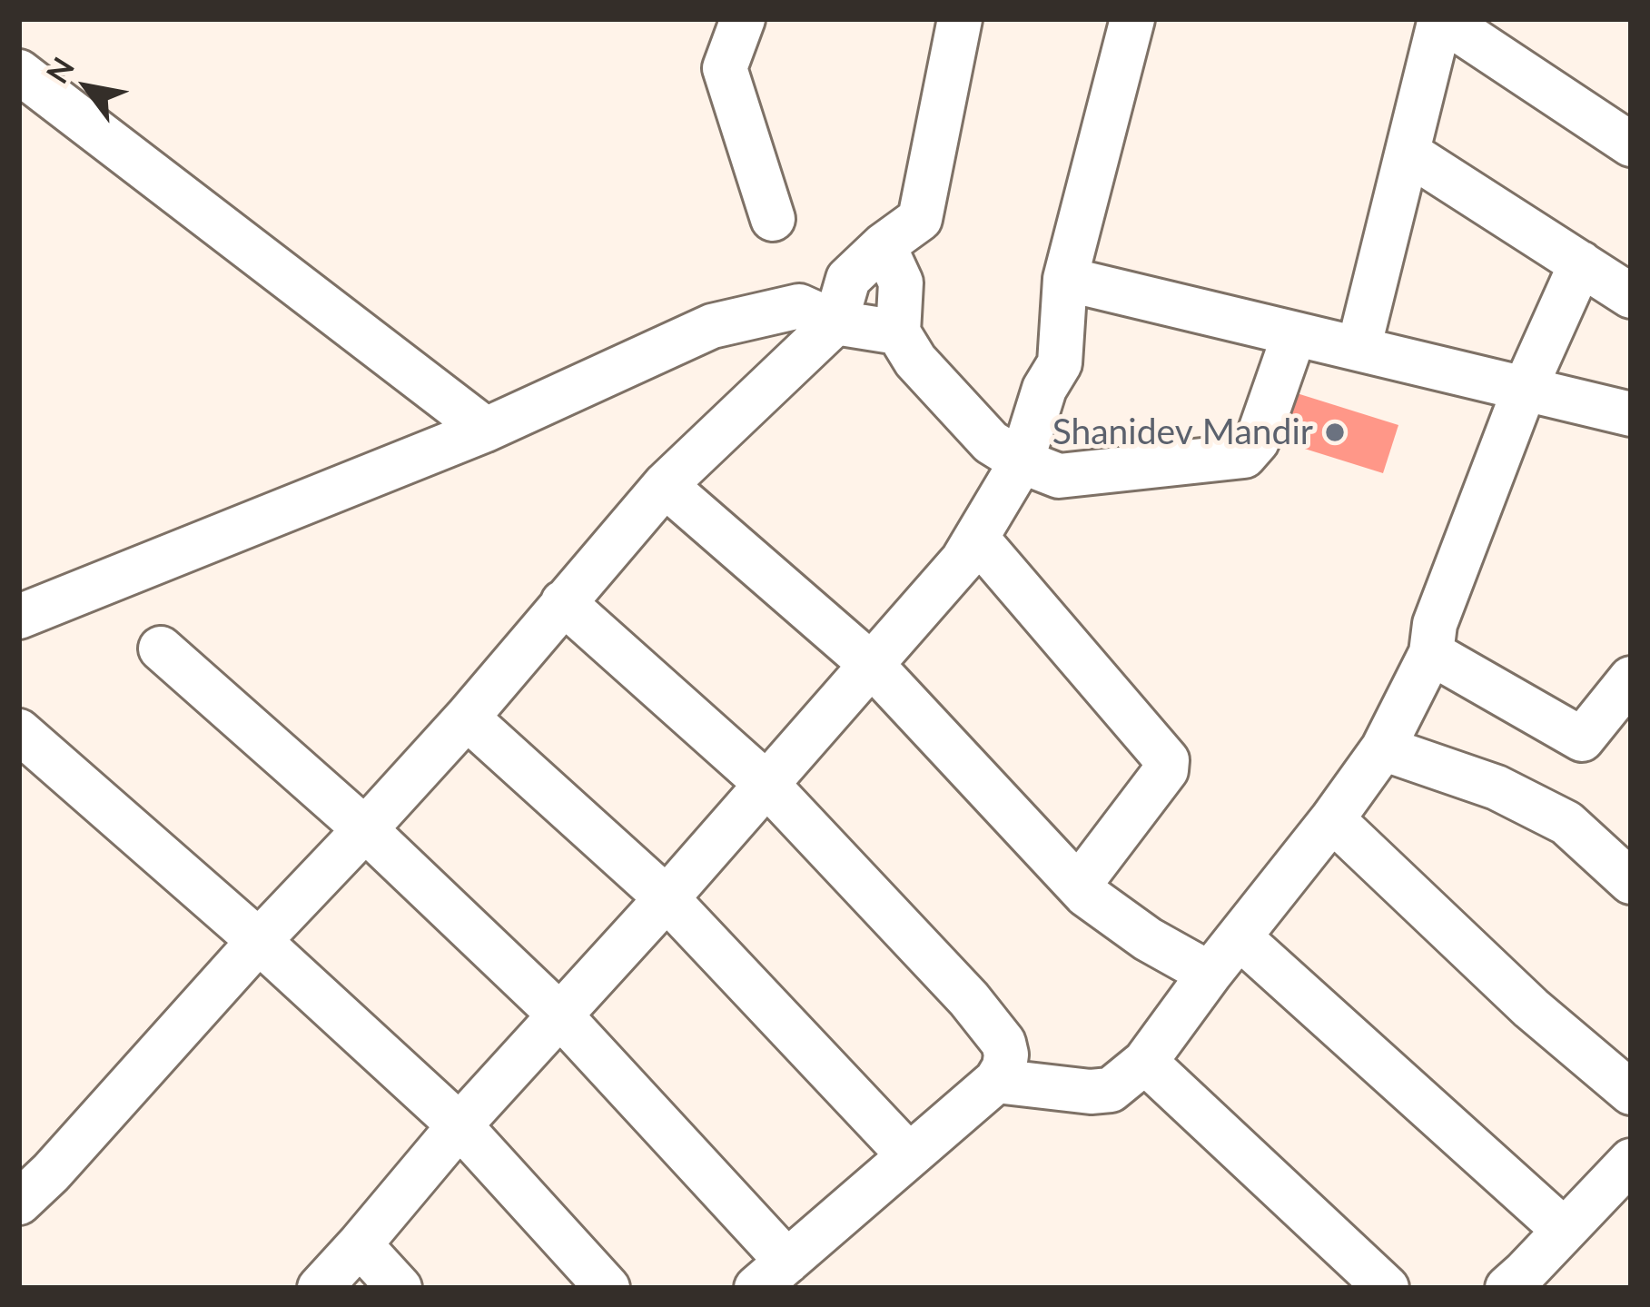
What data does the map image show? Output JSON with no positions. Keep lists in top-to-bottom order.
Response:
{
  "places": ["Shanidev Mandir"],
  "north": "top left"
}
